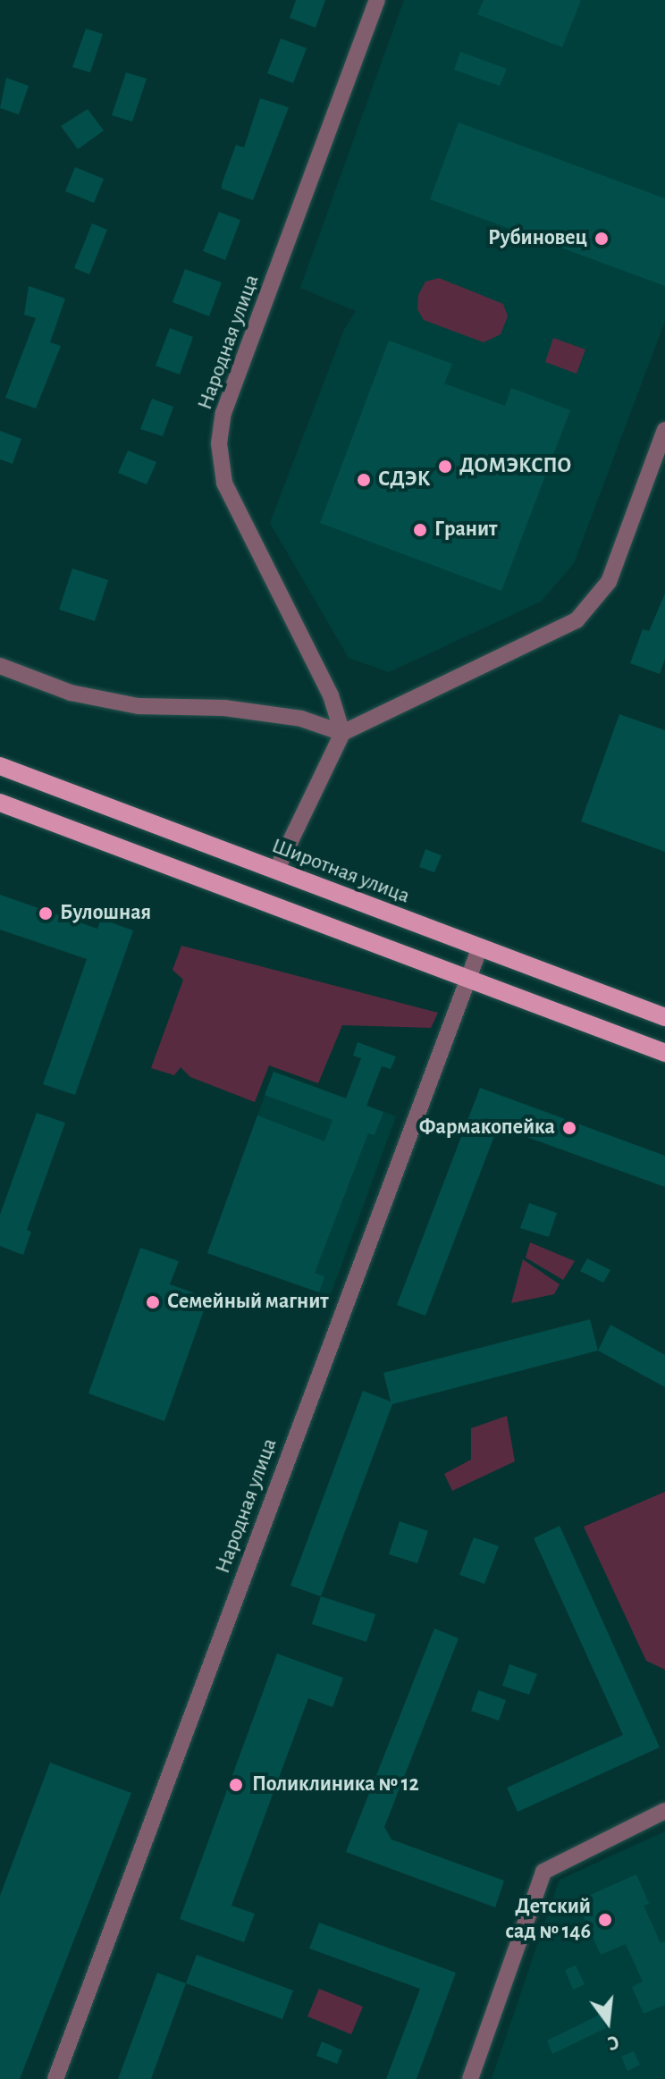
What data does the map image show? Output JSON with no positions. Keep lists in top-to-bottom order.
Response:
{
  "streets": {
    "main road": ["Широтная улица"],
    "street": ["Народная улица"]
  },
  "crossings": [
    ["Народная улица", "Широтная улица"]
  ],
  "places": [
    "Рубиновец",
    "ДОМЭКСПО",
    "СДЭК",
    "Гранит",
    "Булошная",
    "Фармакопейка",
    "Семейный магнит",
    "Поликлиника № 12",
    "Детский сад № 146"
  ],
  "north": "bottom"
}
